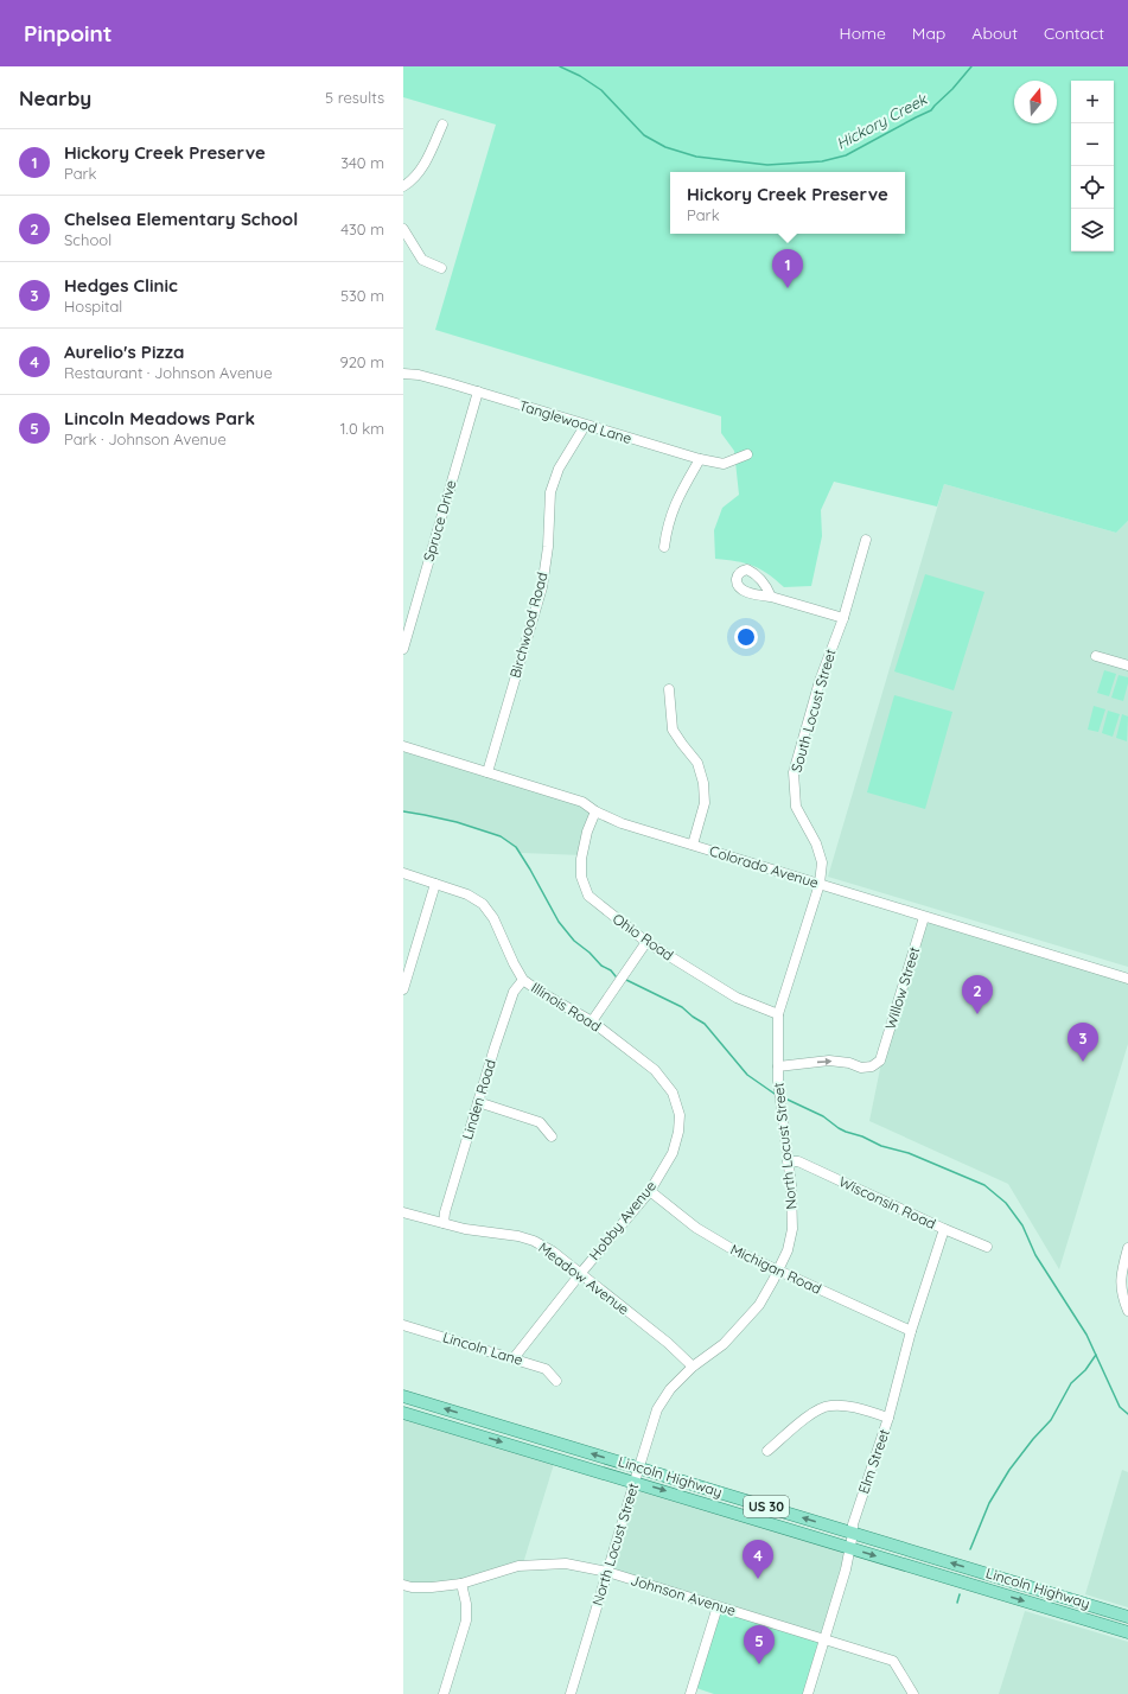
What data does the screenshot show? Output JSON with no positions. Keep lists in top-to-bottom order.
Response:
{
  "streets": {
    "main road": ["Lincoln Highway", "US 30"],
    "street": [
      "Tanglewood Lane",
      "Spruce Drive",
      "Birchwood Road",
      "South Locust Street",
      "Colorado Avenue",
      "Ohio Road",
      "Willow Street",
      "Illinois Road",
      "Linden Road",
      "North Locust Street",
      "Wisconsin Road",
      "Hobby Avenue",
      "Michigan Road",
      "Meadow Avenue",
      "Lincoln Lane",
      "Elm Street",
      "Johnson Avenue"
    ]
  },
  "crossings": [
    ["Tanglewood Lane", "Spruce Drive"],
    ["Tanglewood Lane", "Birchwood Road"],
    ["Birchwood Road", "Colorado Avenue"],
    ["South Locust Street", "Colorado Avenue"],
    ["South Locust Street", "North Locust Street"],
    ["Colorado Avenue", "Ohio Road"],
    ["Colorado Avenue", "Willow Street"],
    ["Colorado Avenue", "North Locust Street"],
    ["Ohio Road", "North Locust Street"],
    ["Willow Street", "North Locust Street"],
    ["Illinois Road", "Linden Road"],
    ["Illinois Road", "Hobby Avenue"],
    ["Linden Road", "Meadow Avenue"],
    ["North Locust Street", "Wisconsin Road"],
    ["North Locust Street", "Michigan Road"],
    ["North Locust Street", "Meadow Avenue"],
    ["North Locust Street", "Lincoln Highway"],
    ["North Locust Street", "Johnson Avenue"],
    ["Wisconsin Road", "Elm Street"],
    ["Hobby Avenue", "Michigan Road"],
    ["Hobby Avenue", "Meadow Avenue"],
    ["Hobby Avenue", "Lincoln Lane"],
    ["Michigan Road", "Elm Street"],
    ["Elm Street", "Lincoln Highway"],
    ["Elm Street", "Johnson Avenue"]
  ],
  "one_way": ["Willow Street"],
  "water": ["Hickory Creek"],
  "north": "top",
  "page": {
    "header": "Pinpoint",
    "nav": [
      "Home",
      "Map",
      "About",
      "Contact"
    ],
    "heading": ["Nearby", "5 results"],
    "map_buttons": ["+", "−"],
    "list": [
      {
        "mark": "1",
        "name": "Hickory Creek Preserve",
        "note": "Park",
        "value": "340 m"
      },
      {
        "mark": "2",
        "name": "Chelsea Elementary School",
        "note": "School",
        "value": "430 m"
      },
      {
        "mark": "3",
        "name": "Hedges Clinic",
        "note": "Hospital",
        "value": "530 m"
      },
      {
        "mark": "4",
        "name": "Aurelio's Pizza",
        "note": "Restaurant · Johnson Avenue",
        "value": "920 m"
      },
      {
        "mark": "5",
        "name": "Lincoln Meadows Park",
        "note": "Park · Johnson Avenue",
        "value": "1.0 km"
      }
    ],
    "popup": ["Hickory Creek Preserve", "Park"],
    "pins": [
      "1",
      "2",
      "3",
      "4",
      "5"
    ]
  }
}
